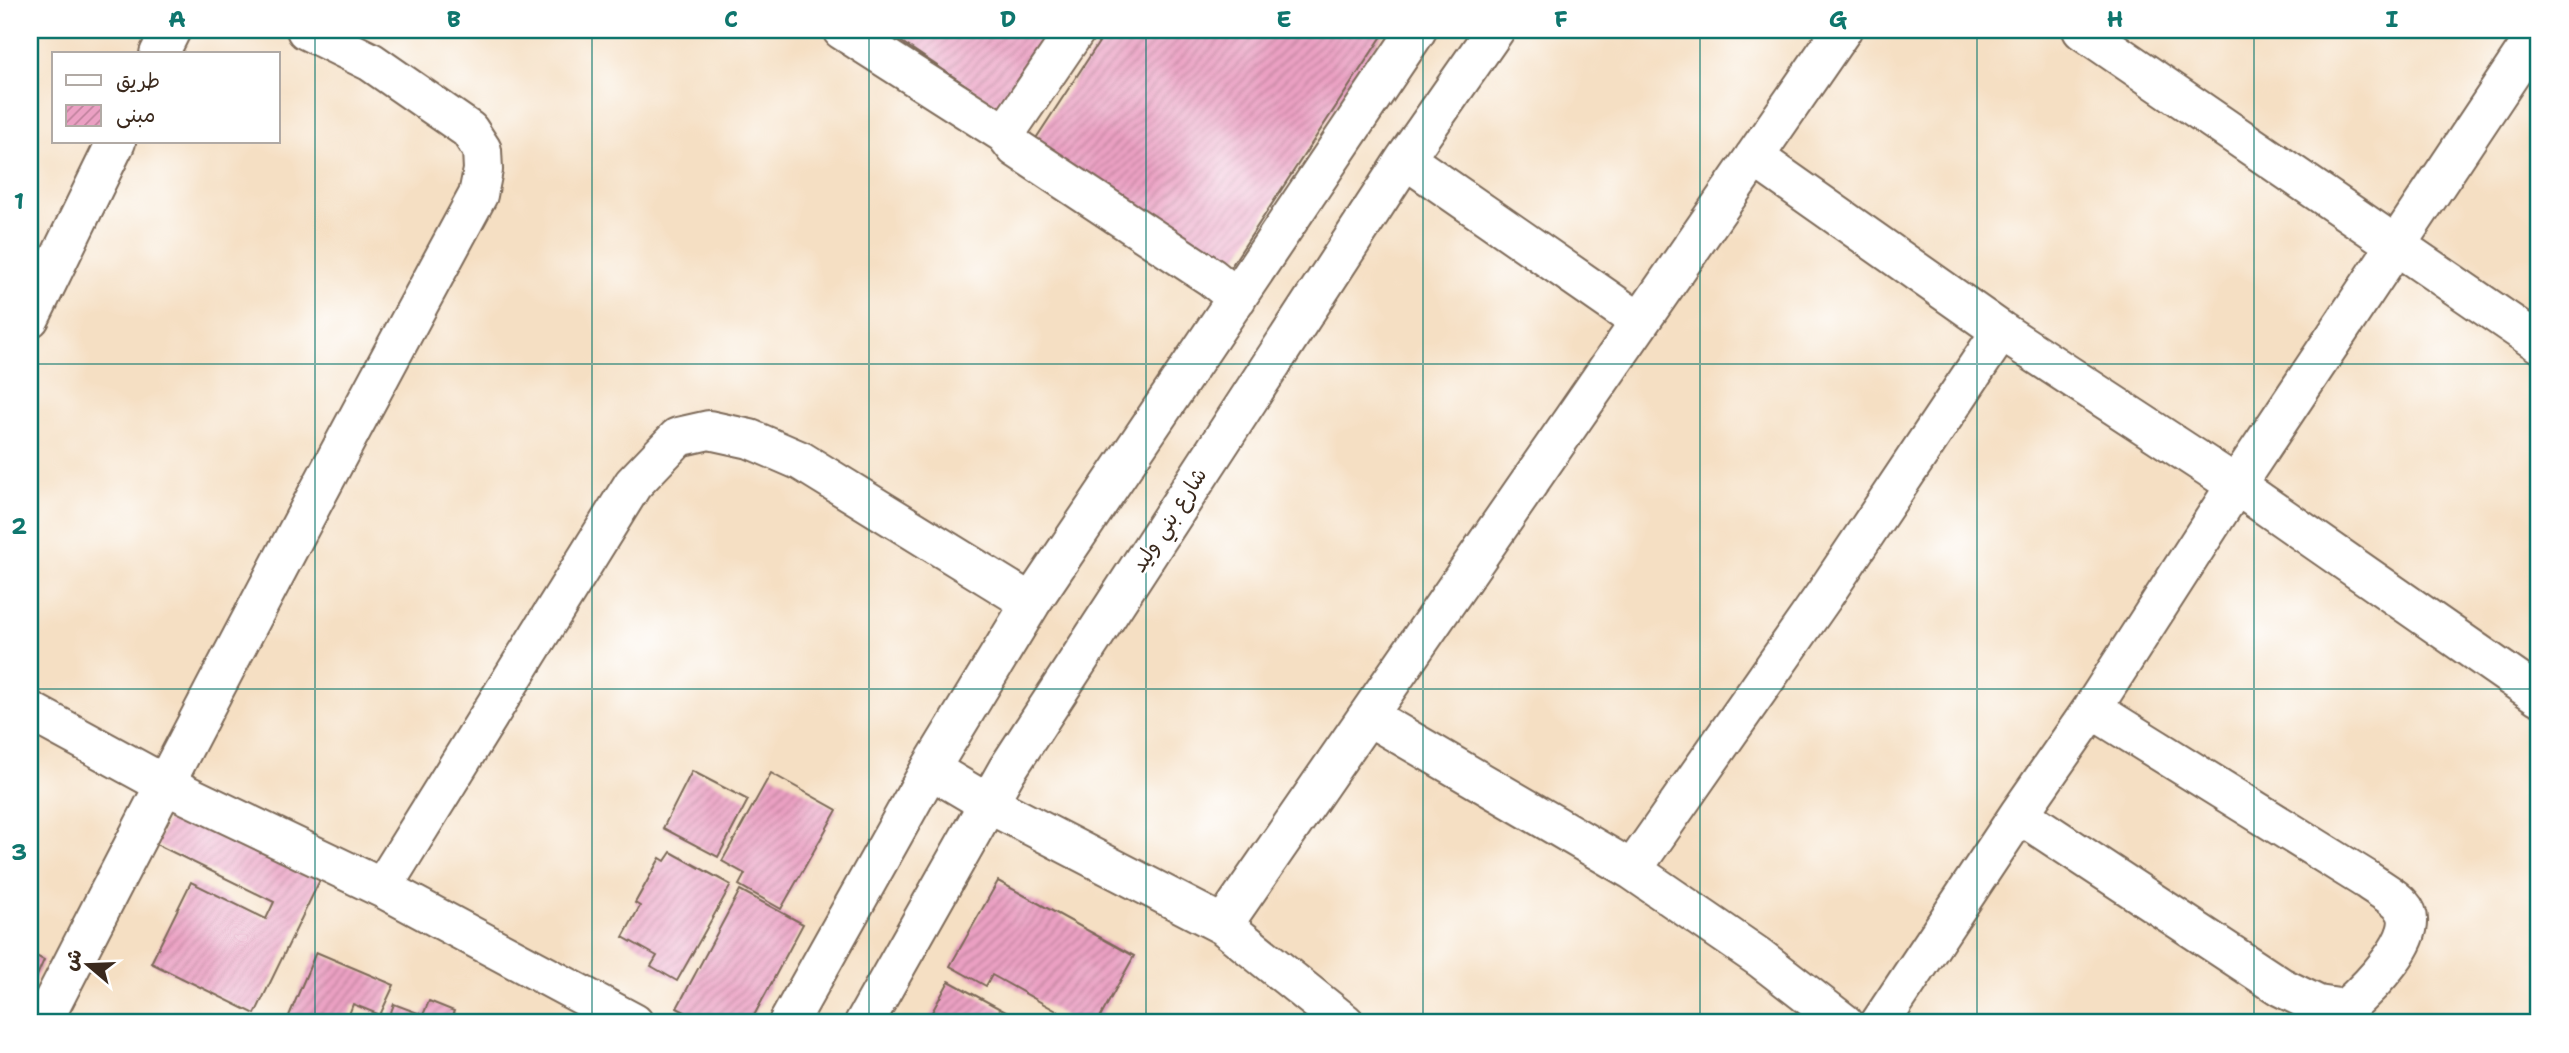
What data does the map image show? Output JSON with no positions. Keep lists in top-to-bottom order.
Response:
{
  "streets": {
    "street": ["شارع بني وليد"]
  },
  "legend": ["طريق", "مبنى"],
  "north": "left",
  "grid": {
    "columns": [
      "A",
      "B",
      "C",
      "D",
      "E",
      "F",
      "G",
      "H",
      "I"
    ],
    "rows": ["1", "2", "3"]
  }
}
